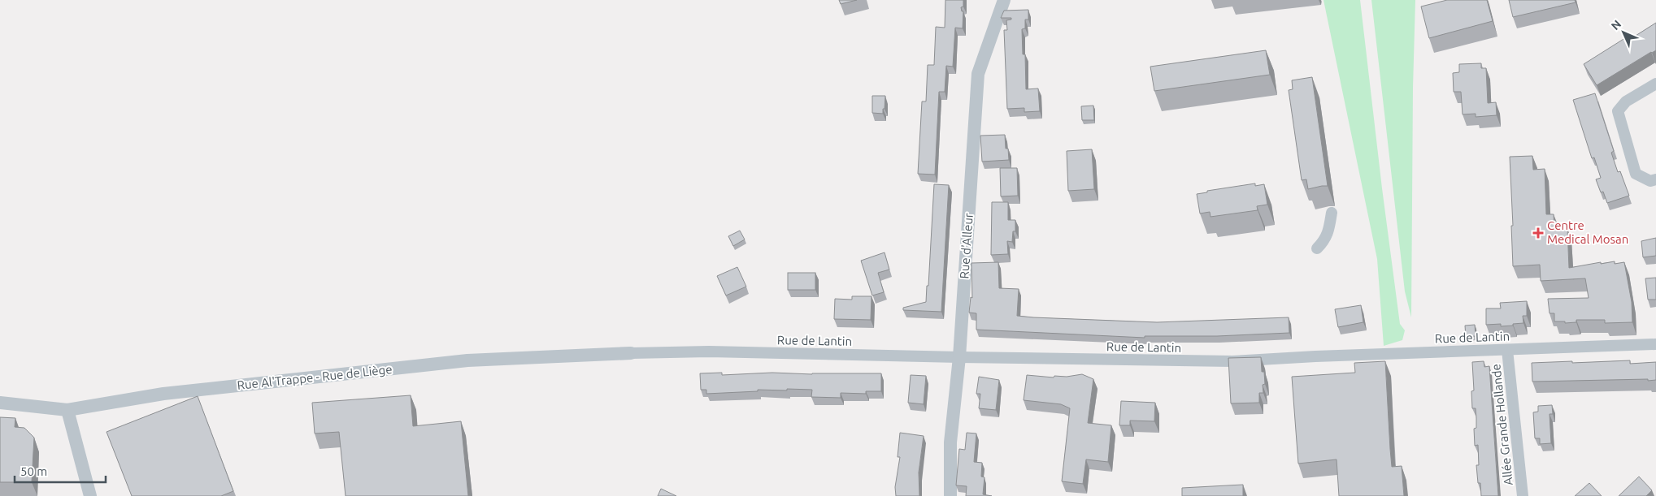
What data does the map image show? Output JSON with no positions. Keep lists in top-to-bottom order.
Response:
{
  "streets": {
    "street": [
      "Rue d'Alleur",
      "Rue de Lantin",
      "Rue Al'Trappe - Rue de Liège",
      "Allée Grande Hollande"
    ]
  },
  "crossings": [
    ["Rue d'Alleur", "Rue de Lantin"],
    ["Rue de Lantin", "Rue Al'Trappe - Rue de Liège"],
    ["Rue de Lantin", "Allée Grande Hollande"]
  ],
  "places": {
    "health": ["Centre Medical Mosan"]
  },
  "scale_bar": "50 m",
  "north": "top left"
}
